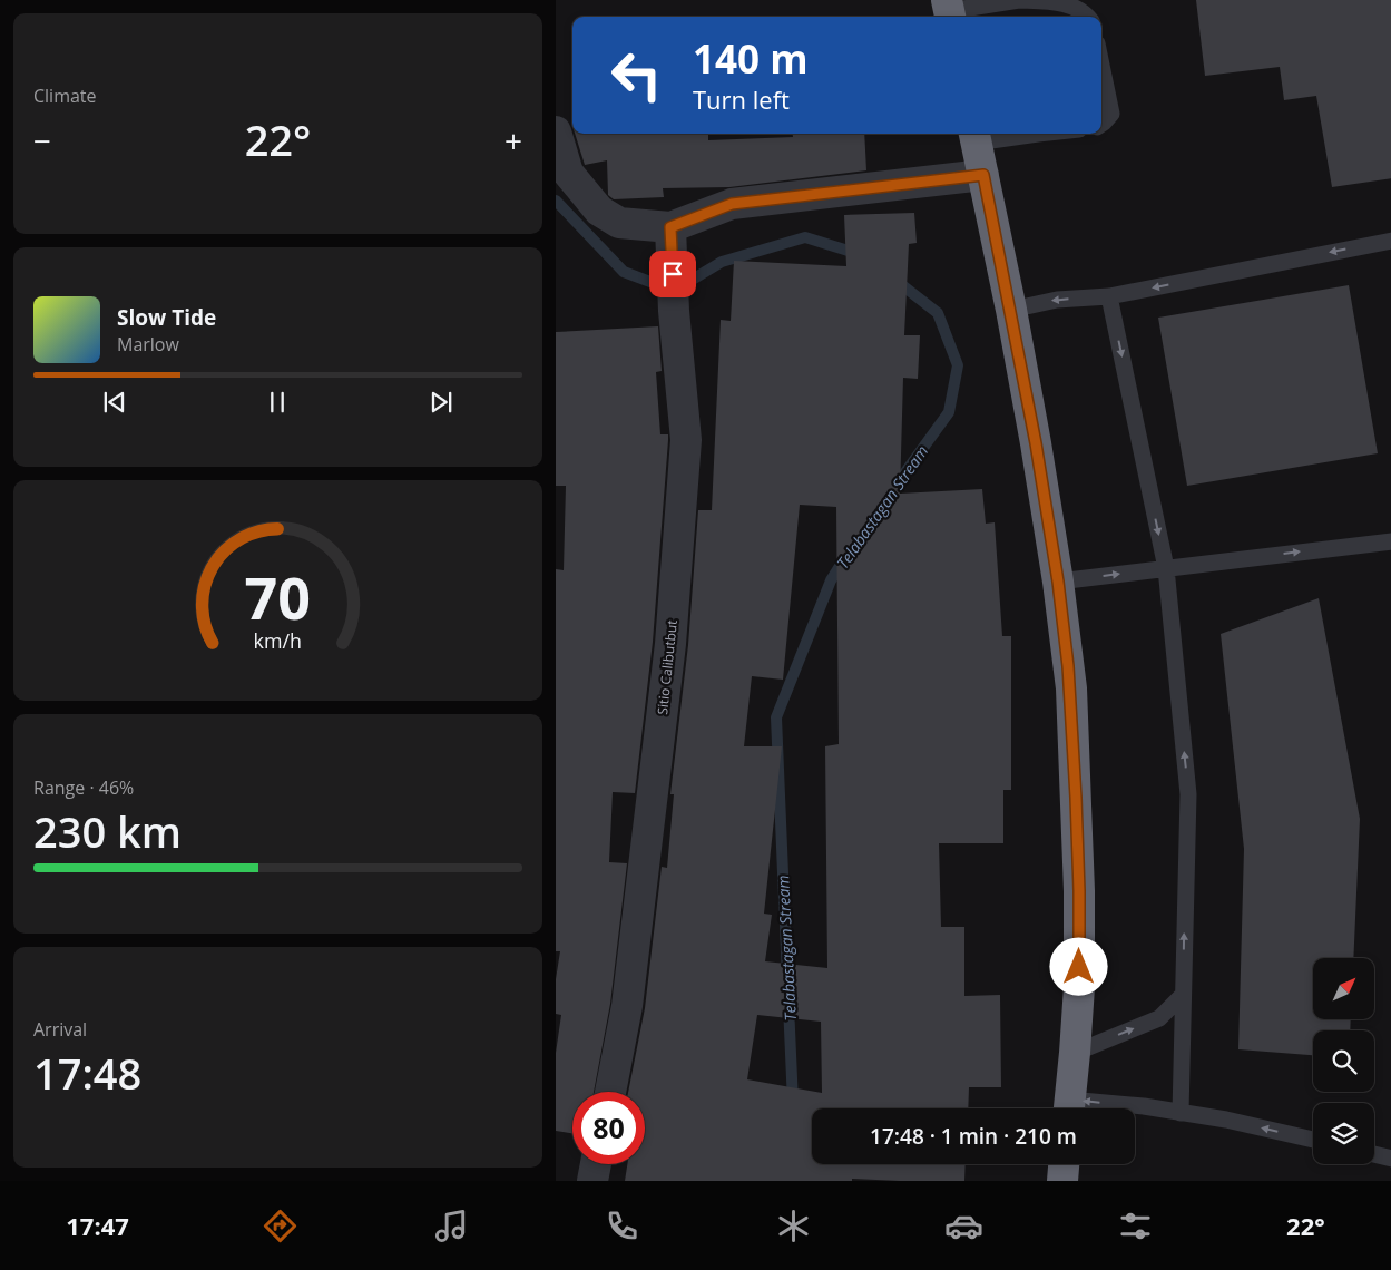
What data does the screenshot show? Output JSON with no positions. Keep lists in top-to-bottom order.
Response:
{
  "streets": {
    "street": ["Sitio Calibutbut"]
  },
  "water": ["Telabastagan Stream"],
  "north": "top right",
  "page": {
    "tile": [
      "Climate",
      ["Range · 46%", "230 km"],
      ["Arrival", "17:48"]
    ],
    "turn": ["140 m", "Turn left"],
    "heat": ["−", "22°", "+"],
    "song": ["Slow Tide", "Marlow"],
    "limit": "80",
    "trip": "17:48 · 1 min · 210 m",
    "tabs": ["17:47", "22°"],
    "gauge": ["70", "km/h"]
  }
}
